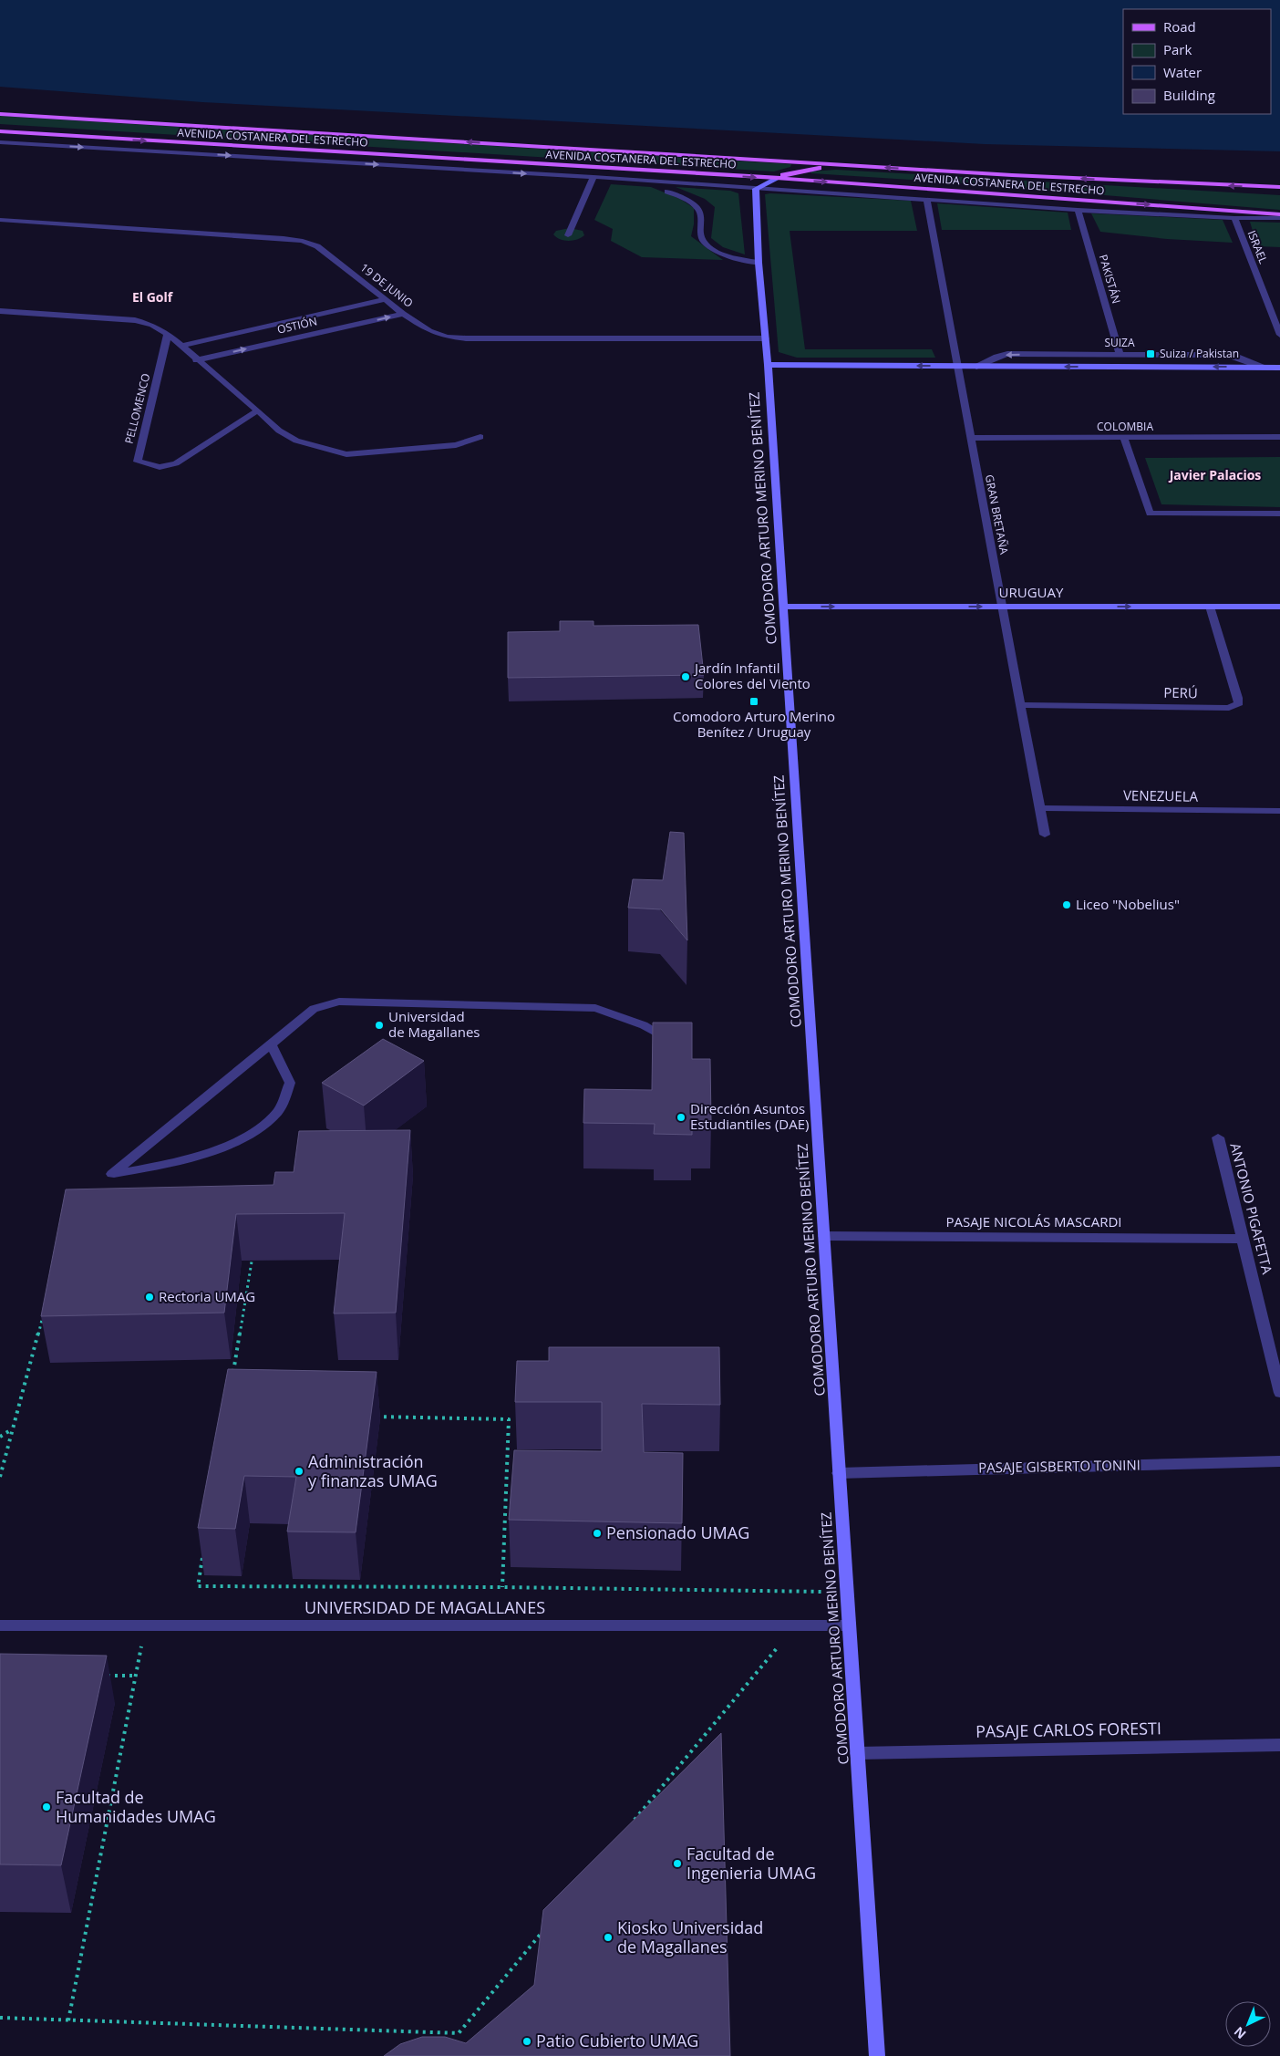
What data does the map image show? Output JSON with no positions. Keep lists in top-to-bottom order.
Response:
{
  "streets": {
    "main road": [
      "AVENIDA COSTANERA DEL ESTRECHO",
      "SUIZA",
      "COMODORO ARTURO MERINO BENÍTEZ",
      "URUGUAY"
    ],
    "street": [
      "ISRAEL",
      "PAKISTÁN",
      "19 DE JUNIO",
      "OSTIÓN",
      "PELLOMENCO",
      "COLOMBIA",
      "GRAN BRETAÑA",
      "PERÚ",
      "VENEZUELA",
      "ANTONIO PIGAFETTA",
      "PASAJE NICOLÁS MASCARDI",
      "PASAJE GISBERTO TONINI",
      "UNIVERSIDAD DE MAGALLANES",
      "PASAJE CARLOS FORESTI"
    ]
  },
  "crossings": [
    ["PAKISTÁN", "SUIZA"],
    ["19 DE JUNIO", "OSTIÓN"],
    ["19 DE JUNIO", "COMODORO ARTURO MERINO BENÍTEZ"],
    ["SUIZA", "GRAN BRETAÑA"],
    ["SUIZA", "COMODORO ARTURO MERINO BENÍTEZ"],
    ["COLOMBIA", "GRAN BRETAÑA"],
    ["GRAN BRETAÑA", "URUGUAY"],
    ["GRAN BRETAÑA", "PERÚ"],
    ["GRAN BRETAÑA", "VENEZUELA"],
    ["COMODORO ARTURO MERINO BENÍTEZ", "URUGUAY"],
    ["COMODORO ARTURO MERINO BENÍTEZ", "PASAJE NICOLÁS MASCARDI"],
    ["COMODORO ARTURO MERINO BENÍTEZ", "PASAJE GISBERTO TONINI"],
    ["COMODORO ARTURO MERINO BENÍTEZ", "UNIVERSIDAD DE MAGALLANES"],
    ["COMODORO ARTURO MERINO BENÍTEZ", "PASAJE CARLOS FORESTI"],
    ["URUGUAY", "PERÚ"],
    ["ANTONIO PIGAFETTA", "PASAJE NICOLÁS MASCARDI"]
  ],
  "one_way": ["SUIZA", "URUGUAY"],
  "districts": ["El Golf", "Javier Palacios"],
  "places": {
    "transit": ["Suiza / Pakistan", "Comodoro Arturo Merino Benítez / Uruguay"],
    "other": [
      "Jardín Infantil Colores del Viento",
      "Liceo \"Nobelius\"",
      "Universidad de Magallanes",
      "Dirección Asuntos Estudiantiles (DAE)",
      "Rectoria UMAG",
      "Administración y finanzas UMAG",
      "Pensionado UMAG",
      "Facultad de Humanidades UMAG",
      "Facultad de Ingenieria UMAG",
      "Kiosko Universidad de Magallanes",
      "Patio Cubierto UMAG"
    ]
  },
  "legend": [
    "Road",
    "Park",
    "Water",
    "Building"
  ],
  "north": "bottom left"
}
